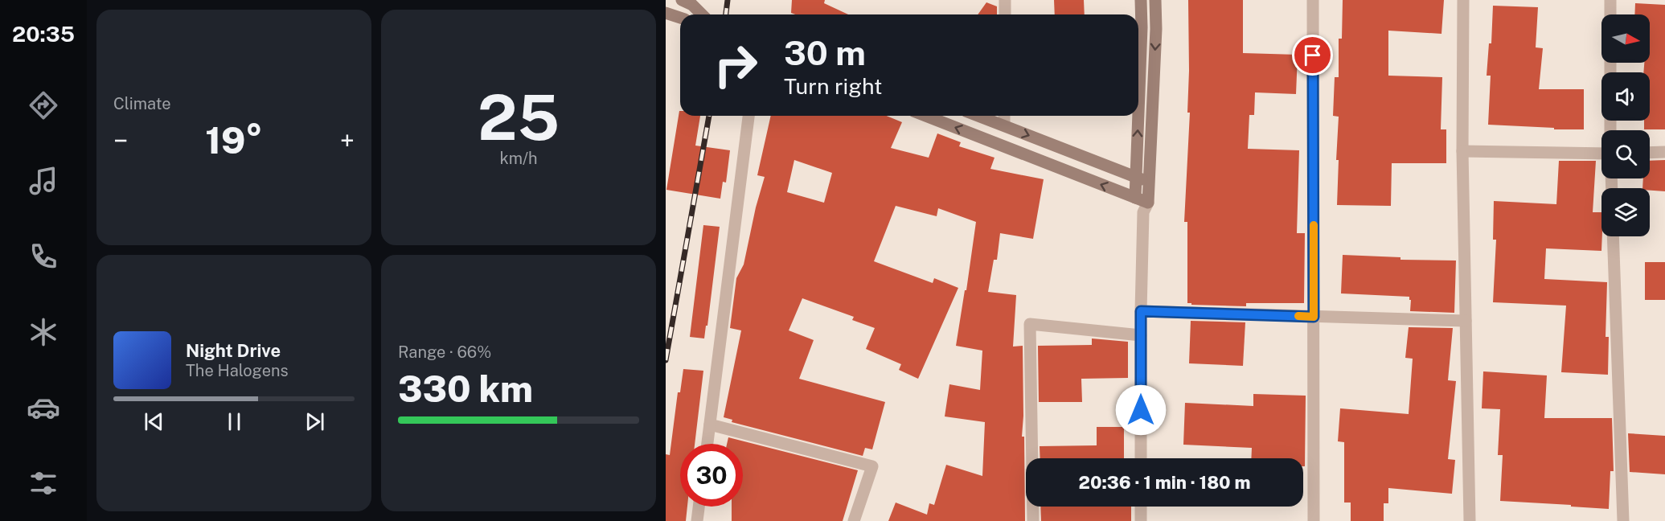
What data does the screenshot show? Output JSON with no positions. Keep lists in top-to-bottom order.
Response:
{
  "north": "right",
  "page": {
    "tabs": "20:35",
    "tile": [
      "Climate",
      ["25", "km/h"],
      ["Range · 66%", "330 km"]
    ],
    "turn": ["30 m", "Turn right"],
    "heat": ["−", "19°", "+"],
    "song": ["Night Drive", "The Halogens"],
    "limit": "30",
    "trip": "20:36 · 1 min · 180 m"
  }
}
